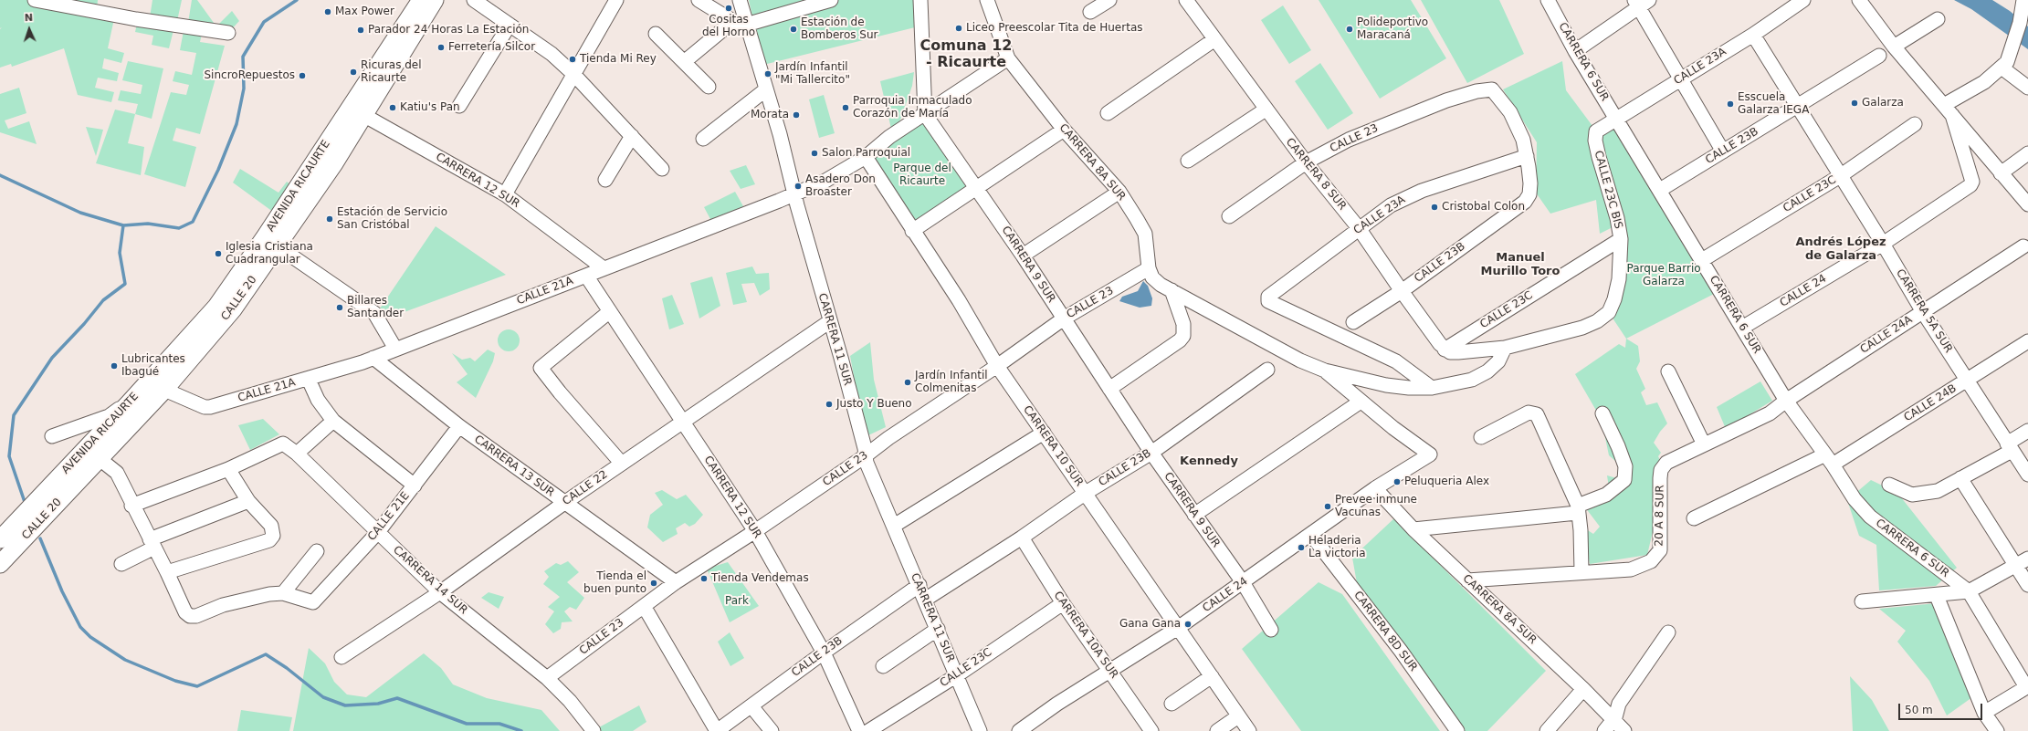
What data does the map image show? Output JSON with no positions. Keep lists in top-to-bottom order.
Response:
{
  "streets": {
    "main road": ["AVENIDA RICAURTE", "CALLE 20"],
    "street": [
      "CARRERA 6 SUR",
      "CALLE 23A",
      "CALLE 23",
      "CALLE 23B",
      "CARRERA 8A SUR",
      "CARRERA 8 SUR",
      "CARRERA 12 SUR",
      "CALLE 23C BIS",
      "CALLE 23C",
      "CARRERA 9 SUR",
      "CALLE 21A",
      "CALLE 24",
      "CARRERA 5A SUR",
      "CALLE 24A",
      "CARRERA 11 SUR",
      "CALLE 24B",
      "CARRERA 10 SUR",
      "CARRERA 13 SUR",
      "CALLE 22",
      "20 A 8 SUR",
      "CALLE 21E",
      "CARRERA 14 SUR",
      "CARRERA 8D SUR",
      "CARRERA 10A SUR"
    ]
  },
  "crossings": [
    ["CARRERA 6 SUR", "CALLE 23A"],
    ["CARRERA 6 SUR", "CALLE 23B"],
    ["CARRERA 6 SUR", "CALLE 23C"],
    ["CARRERA 6 SUR", "CALLE 24"],
    ["CARRERA 6 SUR", "CALLE 24A"],
    ["CARRERA 6 SUR", "CALLE 24B"],
    ["CARRERA 6 SUR", "20 A 8 SUR"],
    ["CALLE 23A", "CALLE 23"],
    ["CALLE 23A", "CALLE 23B"],
    ["CALLE 23A", "CARRERA 8A SUR"],
    ["CALLE 23A", "CARRERA 8 SUR"],
    ["CALLE 23A", "CALLE 23C BIS"],
    ["CALLE 23A", "CARRERA 5A SUR"],
    ["CALLE 23", "CALLE 23B"],
    ["CALLE 23", "CARRERA 8A SUR"],
    ["CALLE 23", "CARRERA 8 SUR"],
    ["CALLE 23", "CARRERA 12 SUR"],
    ["CALLE 23", "CARRERA 9 SUR"],
    ["CALLE 23", "CARRERA 11 SUR"],
    ["CALLE 23", "CARRERA 10 SUR"],
    ["CALLE 23", "CARRERA 13 SUR"],
    ["CALLE 23", "CARRERA 14 SUR"],
    ["CALLE 23B", "CARRERA 8 SUR"],
    ["CALLE 23B", "CARRERA 12 SUR"],
    ["CALLE 23B", "CARRERA 9 SUR"],
    ["CALLE 23B", "CARRERA 5A SUR"],
    ["CALLE 23B", "CARRERA 11 SUR"],
    ["CALLE 23B", "CARRERA 10 SUR"],
    ["CALLE 23B", "CARRERA 10A SUR"],
    ["CARRERA 8A SUR", "CALLE 23C BIS"],
    ["CARRERA 8A SUR", "CALLE 21A"],
    ["CARRERA 8A SUR", "CALLE 24"],
    ["CARRERA 8A SUR", "20 A 8 SUR"],
    ["CARRERA 8 SUR", "CALLE 23C"],
    ["CARRERA 12 SUR", "CALLE 21A"],
    ["CARRERA 12 SUR", "CALLE 20"],
    ["CARRERA 12 SUR", "CALLE 22"],
    ["AVENIDA RICAURTE", "CALLE 21A"],
    ["AVENIDA RICAURTE", "CALLE 20"],
    ["CALLE 23C BIS", "CALLE 23C"],
    ["CALLE 23C", "CARRERA 5A SUR"],
    ["CALLE 23C", "CARRERA 11 SUR"],
    ["CALLE 23C", "CARRERA 10A SUR"],
    ["CARRERA 9 SUR", "CALLE 21A"],
    ["CARRERA 9 SUR", "CALLE 24"],
    ["CALLE 21A", "CALLE 20"],
    ["CALLE 21A", "CARRERA 11 SUR"],
    ["CALLE 21A", "CARRERA 10 SUR"],
    ["CALLE 21A", "CARRERA 13 SUR"],
    ["CALLE 24", "CARRERA 5A SUR"],
    ["CALLE 24", "CARRERA 10 SUR"],
    ["CALLE 24", "CARRERA 8D SUR"],
    ["CALLE 24", "CARRERA 10A SUR"],
    ["CARRERA 5A SUR", "CALLE 24A"],
    ["CARRERA 5A SUR", "CALLE 24B"],
    ["CALLE 24A", "20 A 8 SUR"],
    ["CARRERA 11 SUR", "CALLE 22"],
    ["CARRERA 13 SUR", "CALLE 22"],
    ["CARRERA 13 SUR", "CALLE 21E"],
    ["CALLE 22", "CARRERA 14 SUR"],
    ["CALLE 21E", "CARRERA 14 SUR"]
  ],
  "districts": [
    "Comuna 12 - Ricaurte",
    "Andrés López de Galarza",
    "Manuel Murillo Toro",
    "Kennedy"
  ],
  "parks": ["Parque del Ricaurte", "Parque Barrio Galarza", "Park"],
  "places": [
    "Cositas del Horno",
    "Max Power",
    "Liceo Preescolar Tita de Huertas",
    "Estación de Bomberos Sur",
    "Polideportivo Maracaná",
    "Parador 24 Horas La Estación",
    "Ferretería Silcor",
    "Tienda Mi Rey",
    "Ricuras del Ricaurte",
    "Jardín Infantil \"Mi Tallercito\"",
    "SincroRepuestos",
    "Galarza",
    "Esscuela Galarza IEGA",
    "Katiu's Pan",
    "Parroquia Inmaculado Corazón de María",
    "Morata",
    "Salon Parroquial",
    "Asadero Don Broaster",
    "Cristobal Colon",
    "Estación de Servicio San Cristóbal",
    "Iglesia Cristiana Cuadrangular",
    "Billares Santander",
    "Lubricantes Ibagué",
    "Jardín Infantil Colmenitas",
    "Justo Y Bueno",
    "Peluqueria Alex",
    "Prevee inmune Vacunas",
    "Heladeria La victoria",
    "Tienda Vendemas",
    "Tienda el buen punto",
    "Gana Gana"
  ],
  "scale_bar": "50 m",
  "north": "top"
}
